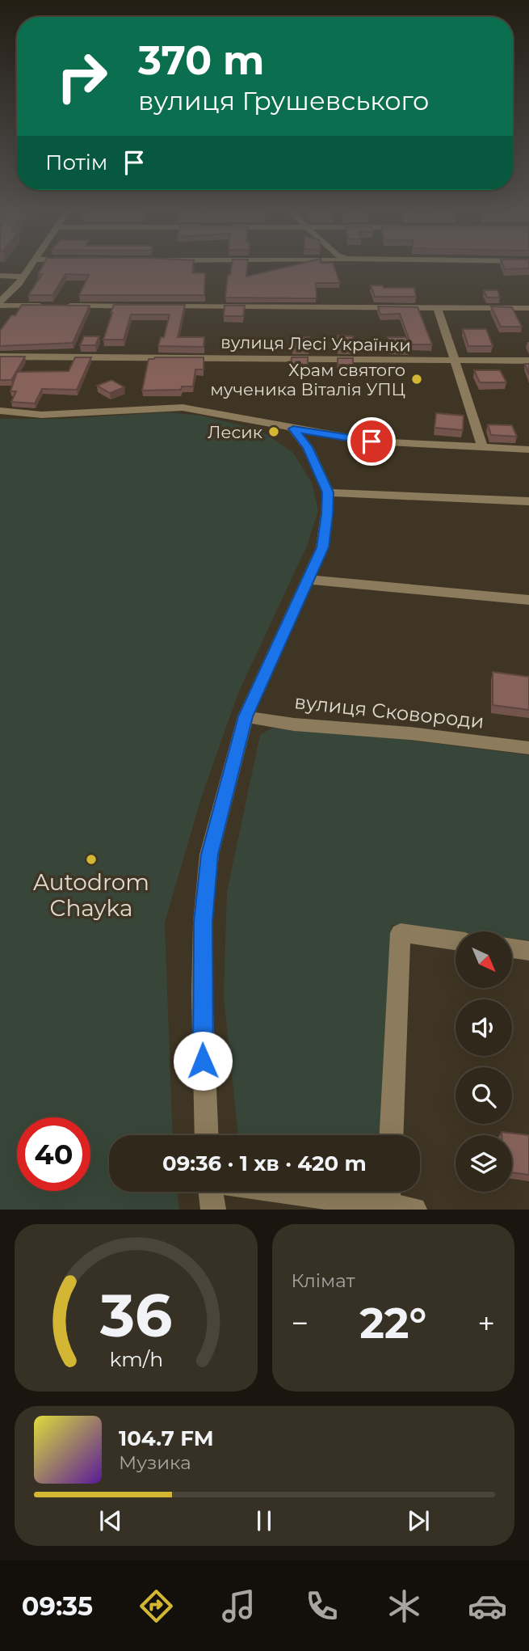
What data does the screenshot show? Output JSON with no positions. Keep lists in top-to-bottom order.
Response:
{
  "streets": {
    "street": ["вулиця Лесі Українки", "вулиця Сковороди"]
  },
  "places": ["Храм святого мученика Віталія УПЦ", "Лесик", "Autodrom Chayka"],
  "north": "bottom right",
  "page": {
    "turn": ["370 m", "вулиця Грушевського"],
    "then": "Потім",
    "limit": "40",
    "trip": "09:36 · 1 хв · 420 m",
    "tile": "Клімат",
    "heat": ["−", "22°", "+"],
    "song": ["104.7 FM", "Музика"],
    "tabs": "09:35",
    "gauge": ["36", "km/h"]
  }
}
